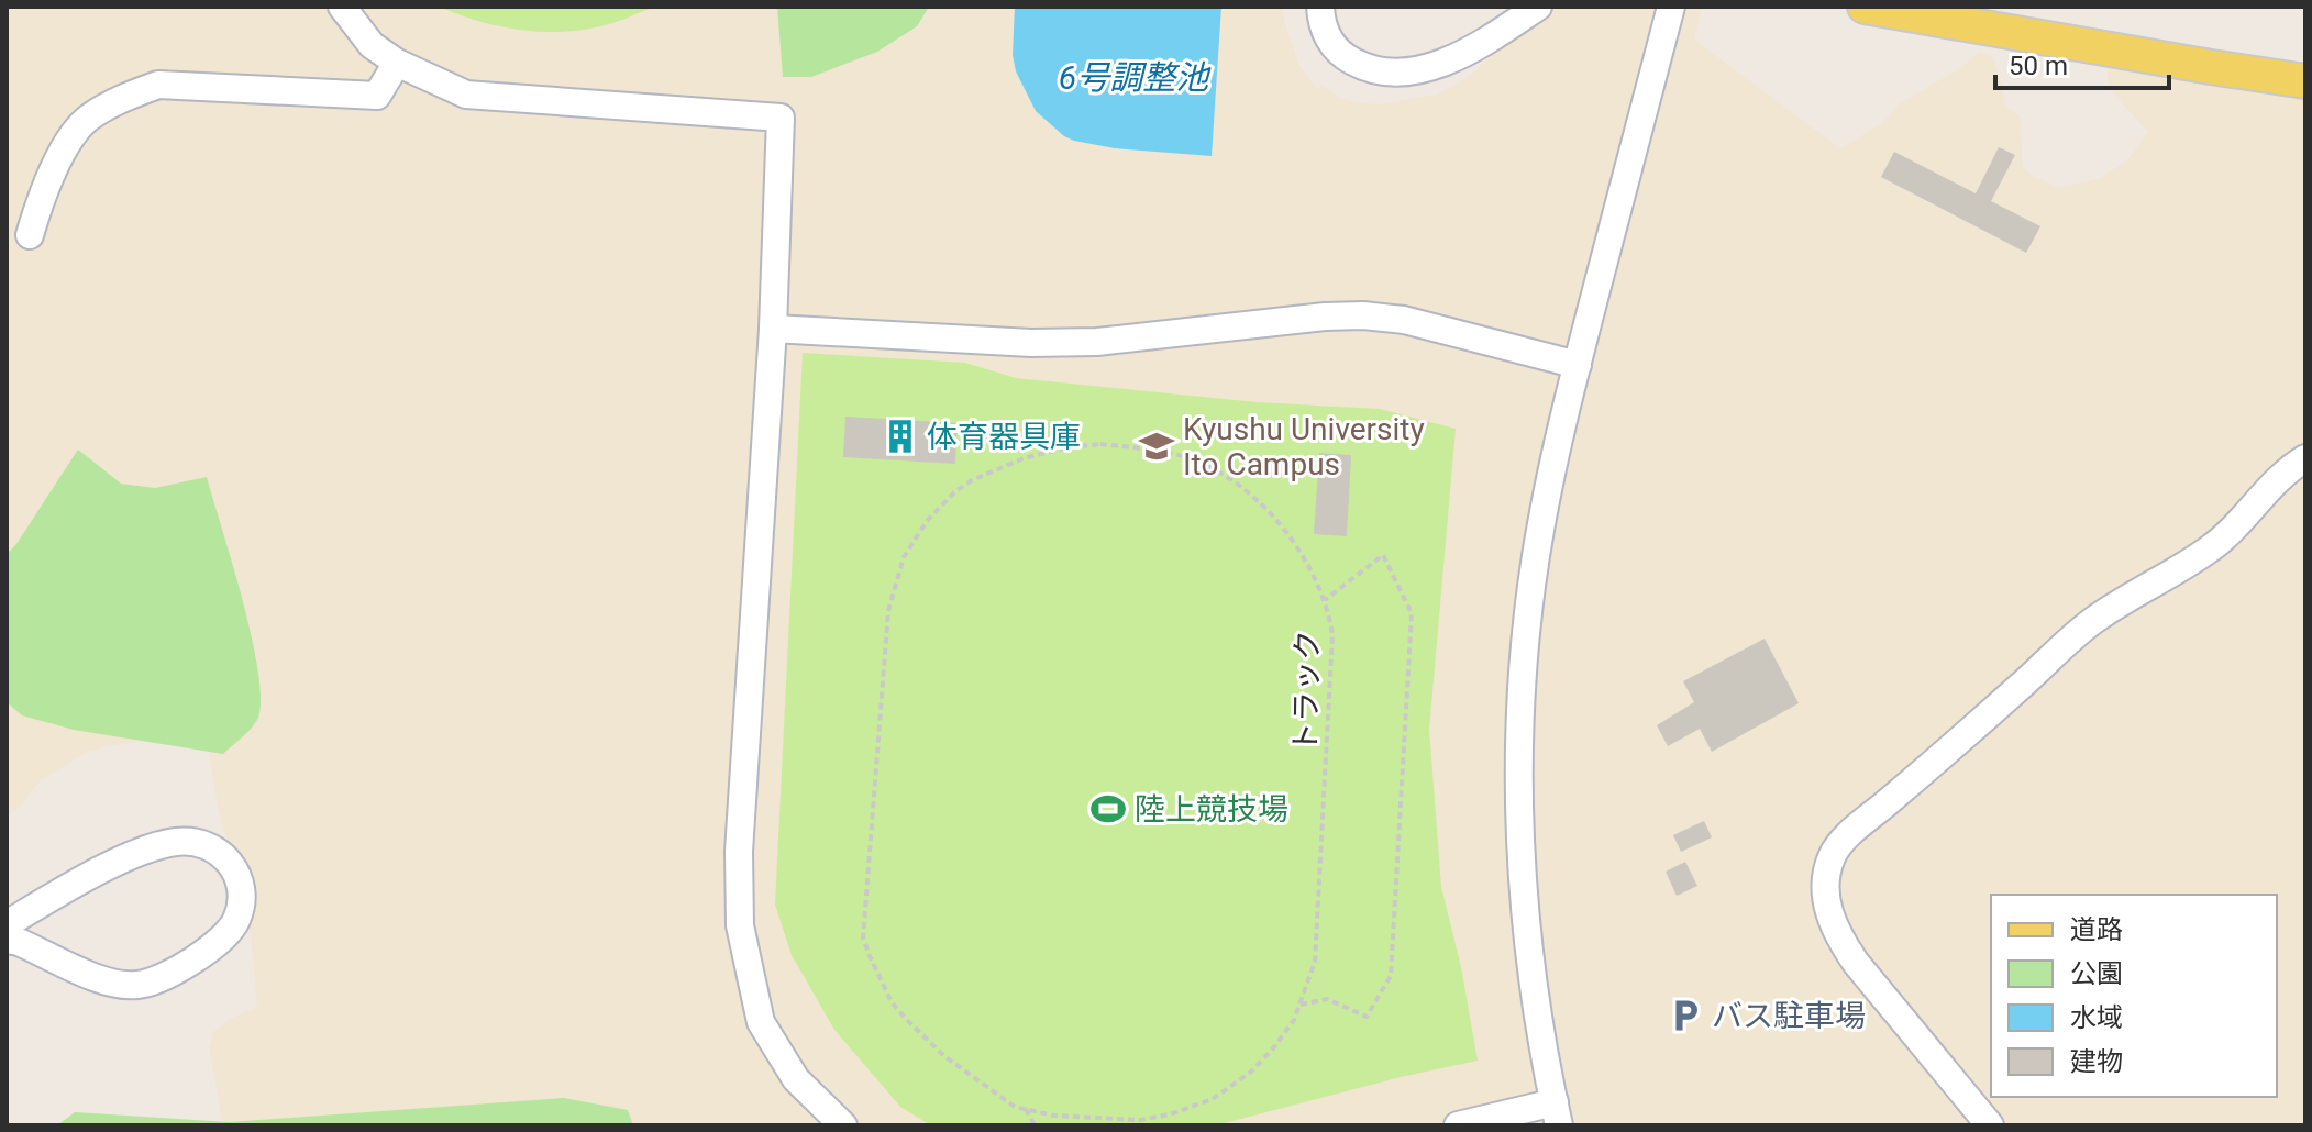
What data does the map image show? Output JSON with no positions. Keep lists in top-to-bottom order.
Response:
{
  "streets": {
    "path": ["トラック"]
  },
  "water": ["6号調整池"],
  "places": {
    "building": ["体育器具庫"],
    "school or university": ["Kyushu University Ito Campus"],
    "sports": ["陸上競技場"],
    "parking": ["バス駐車場"]
  },
  "legend": [
    "道路",
    "公園",
    "水域",
    "建物"
  ],
  "scale_bar": "50 m"
}
